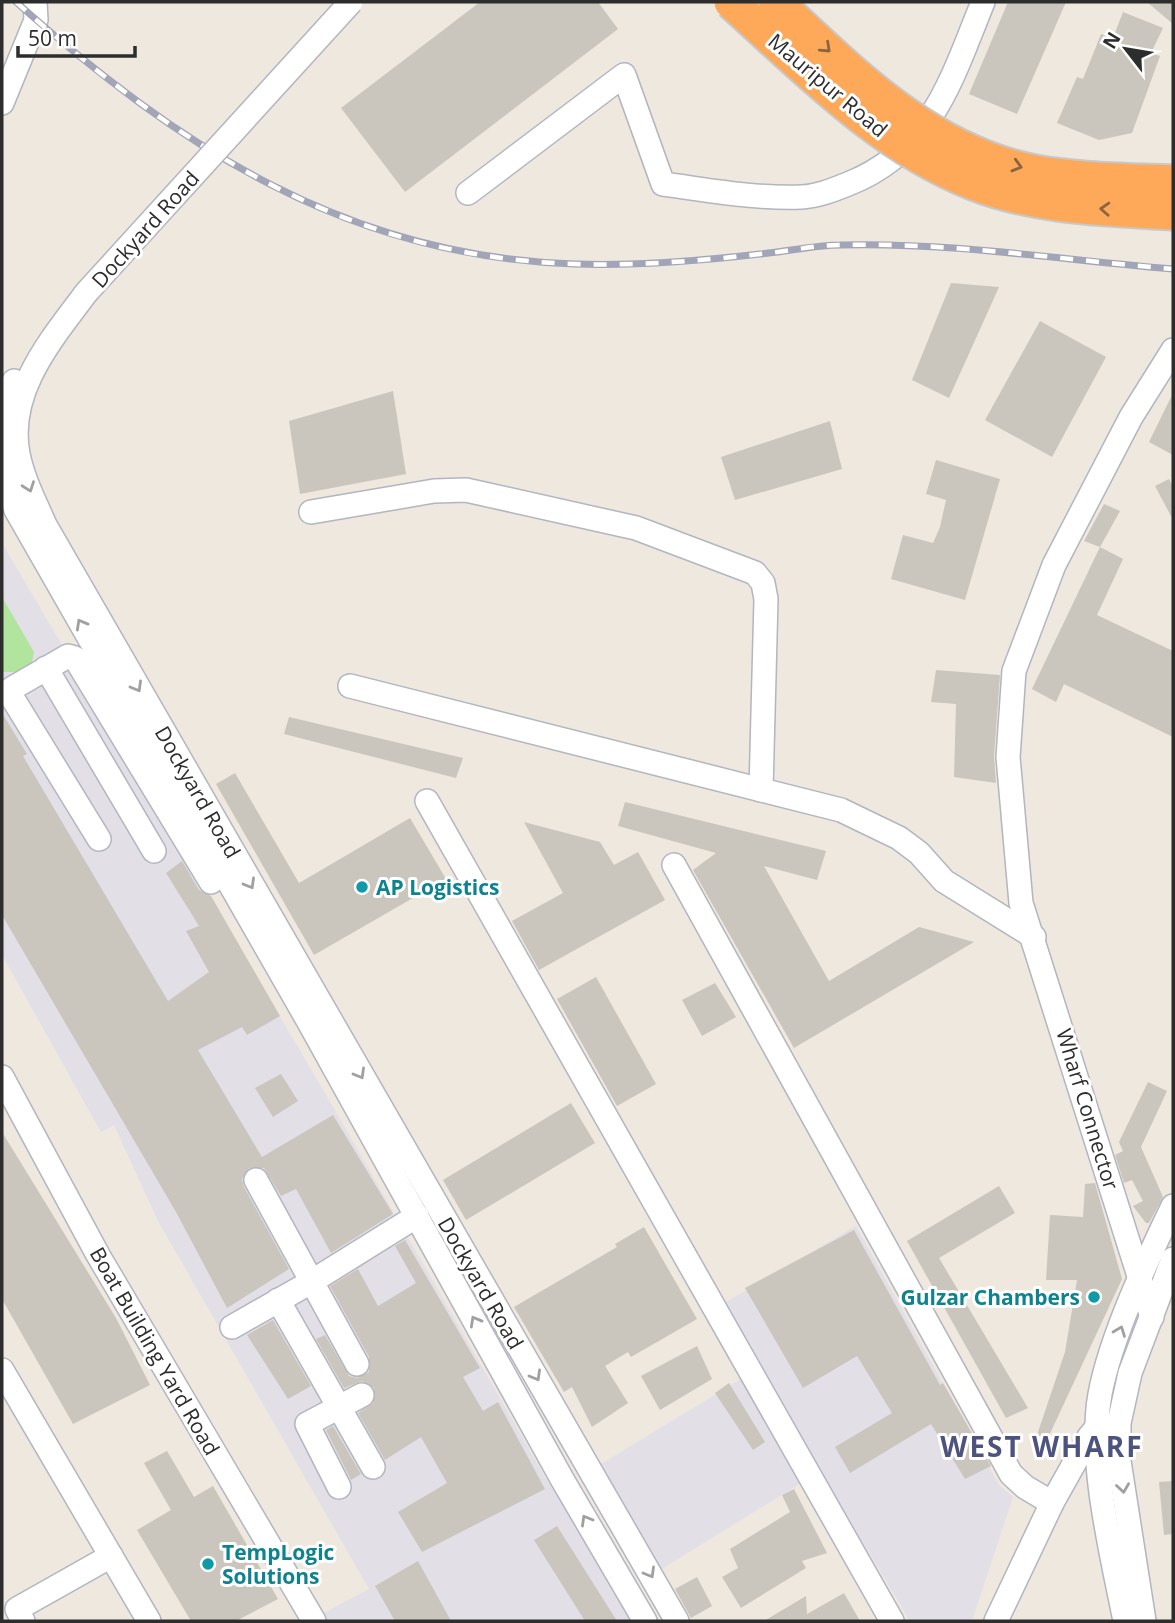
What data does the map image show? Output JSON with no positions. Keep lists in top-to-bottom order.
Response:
{
  "streets": {
    "highway": ["Mauripur Road"],
    "street": ["Dockyard Road", "Wharf Connector", "Boat Building Yard Road"]
  },
  "districts": ["WEST WHARF"],
  "places": ["AP Logistics", "Gulzar Chambers", "TempLogic Solutions"],
  "scale_bar": "50 m",
  "north": "top left"
}
